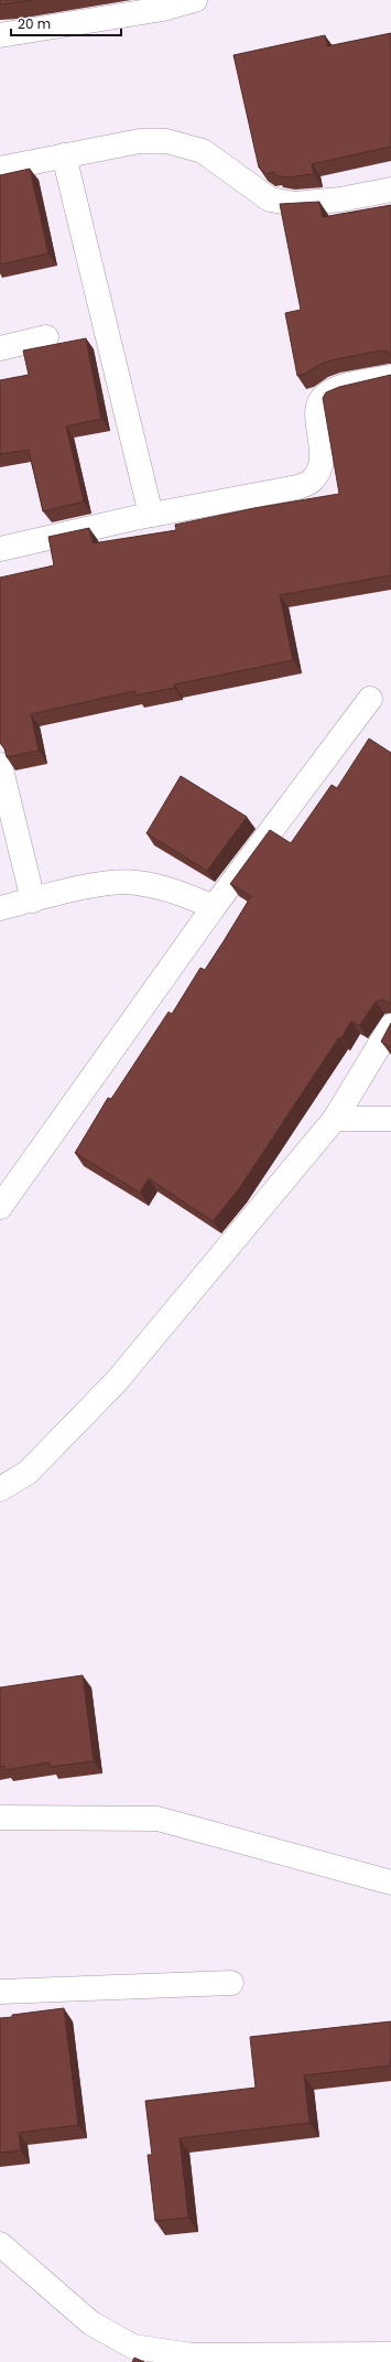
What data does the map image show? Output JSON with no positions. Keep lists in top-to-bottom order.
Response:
{
  "scale_bar": "20 m"
}
